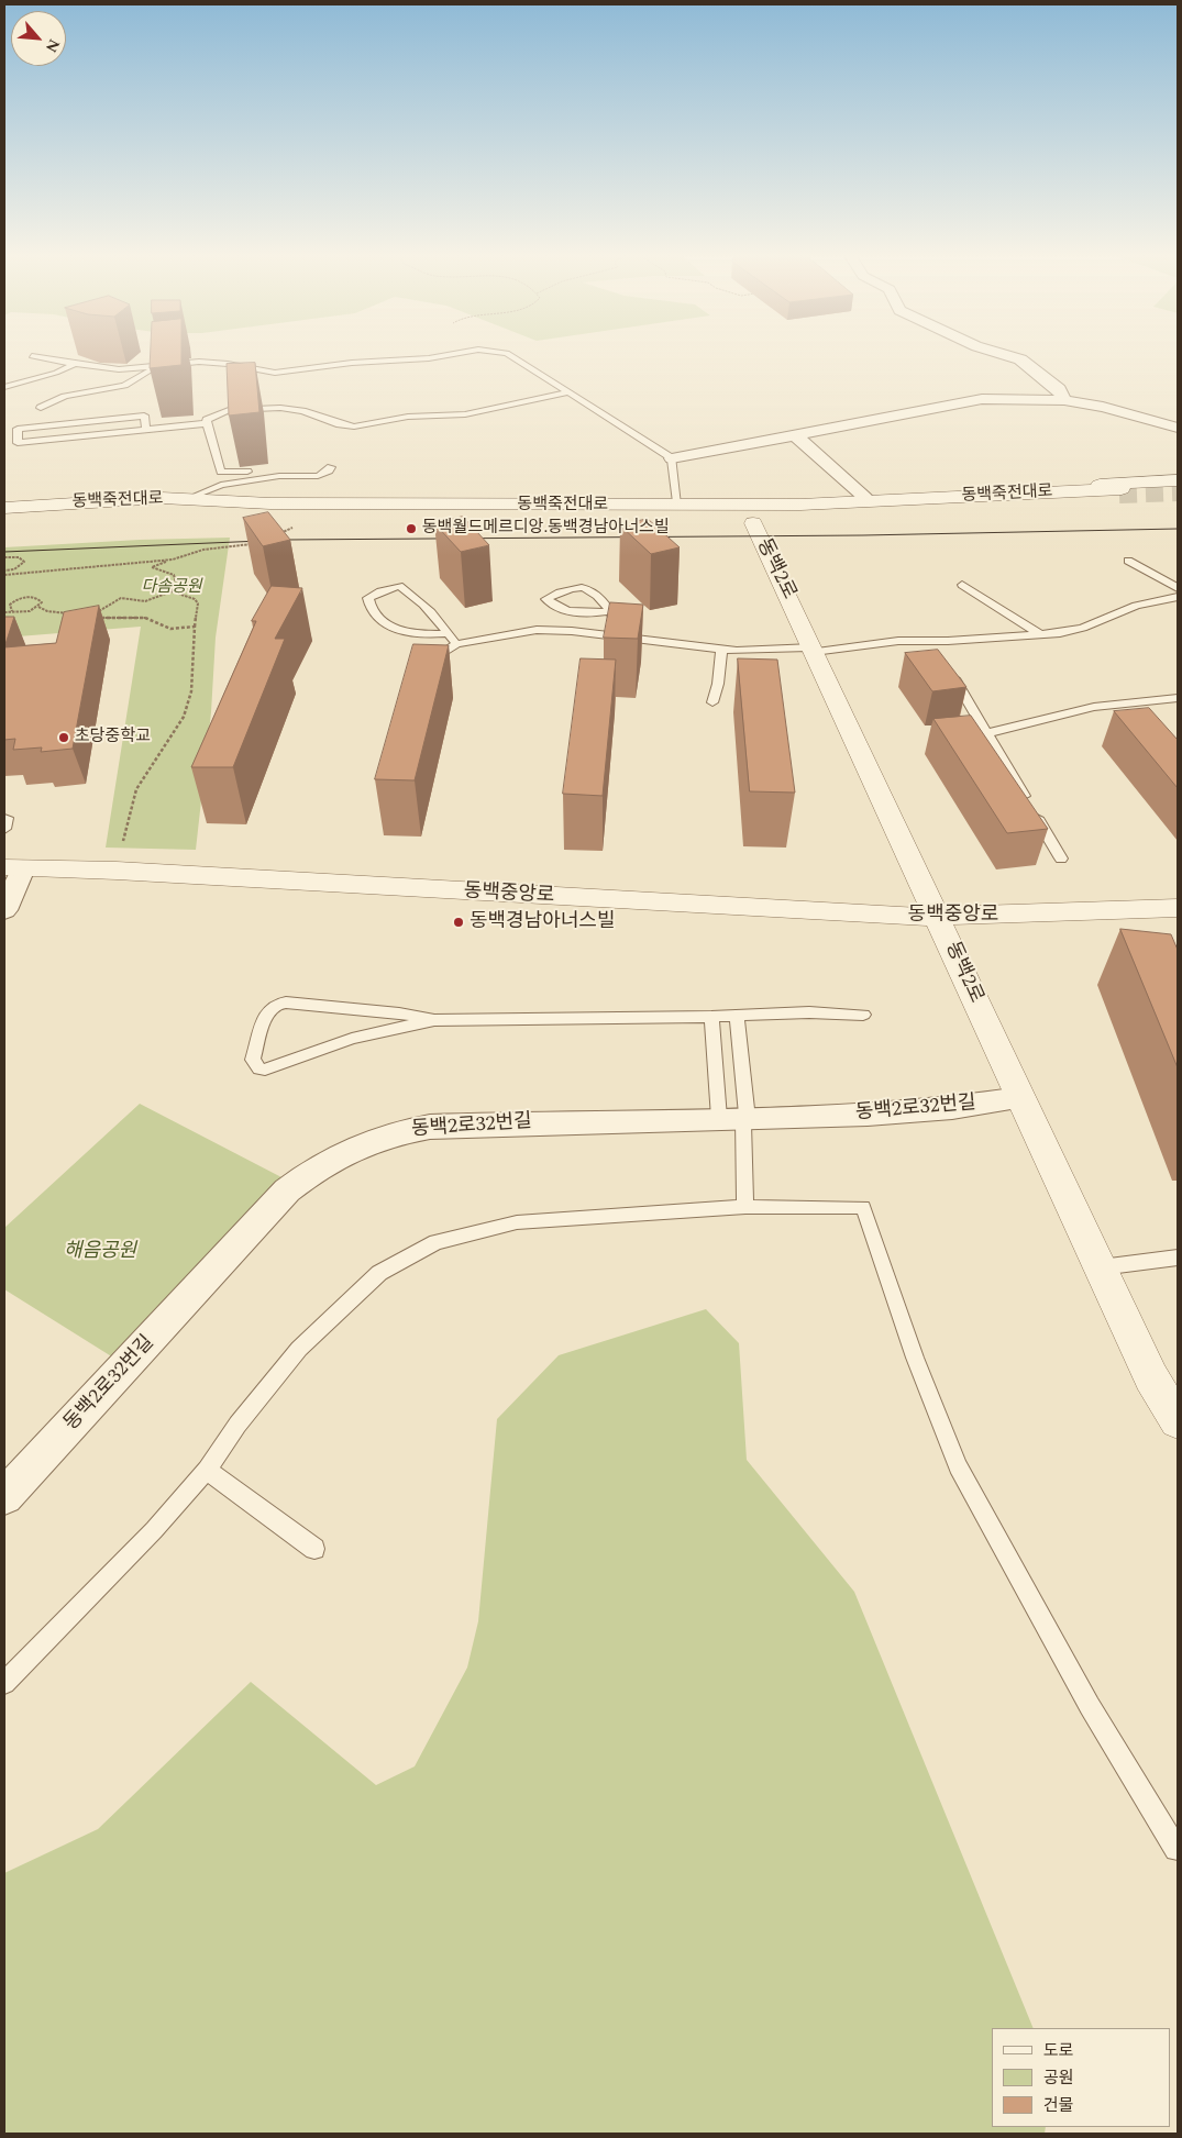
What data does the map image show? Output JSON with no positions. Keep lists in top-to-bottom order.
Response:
{
  "streets": {
    "main road": ["동백죽전대로", "동백2로", "동백중앙로"],
    "street": ["동백2로32번길"]
  },
  "crossings": [
    ["동백죽전대로", "동백2로"],
    ["동백2로", "동백중앙로"],
    ["동백2로", "동백2로32번길"]
  ],
  "parks": ["다솜공원", "해음공원"],
  "places": ["동백월드메르디앙.동백경남아너스빌", "초당중학교", "동백경남아너스빌"],
  "legend": ["도로", "공원", "건물"],
  "north": "bottom right"
}
